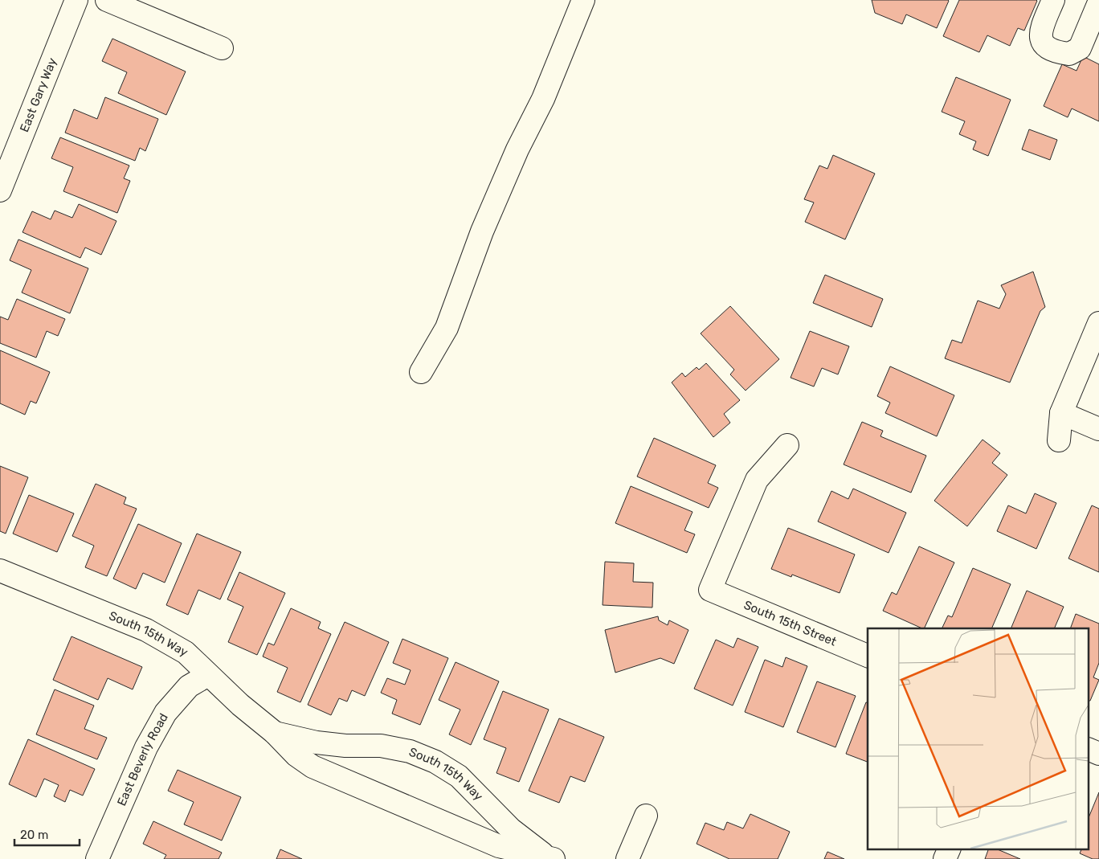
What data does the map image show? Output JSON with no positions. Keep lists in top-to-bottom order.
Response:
{
  "streets": {
    "street": [
      "East Gary Way",
      "South 15th Street",
      "South 15th Way",
      "East Beverly Road"
    ]
  },
  "crossings": [
    ["South 15th Way", "East Beverly Road"]
  ],
  "scale_bar": "20 m"
}
